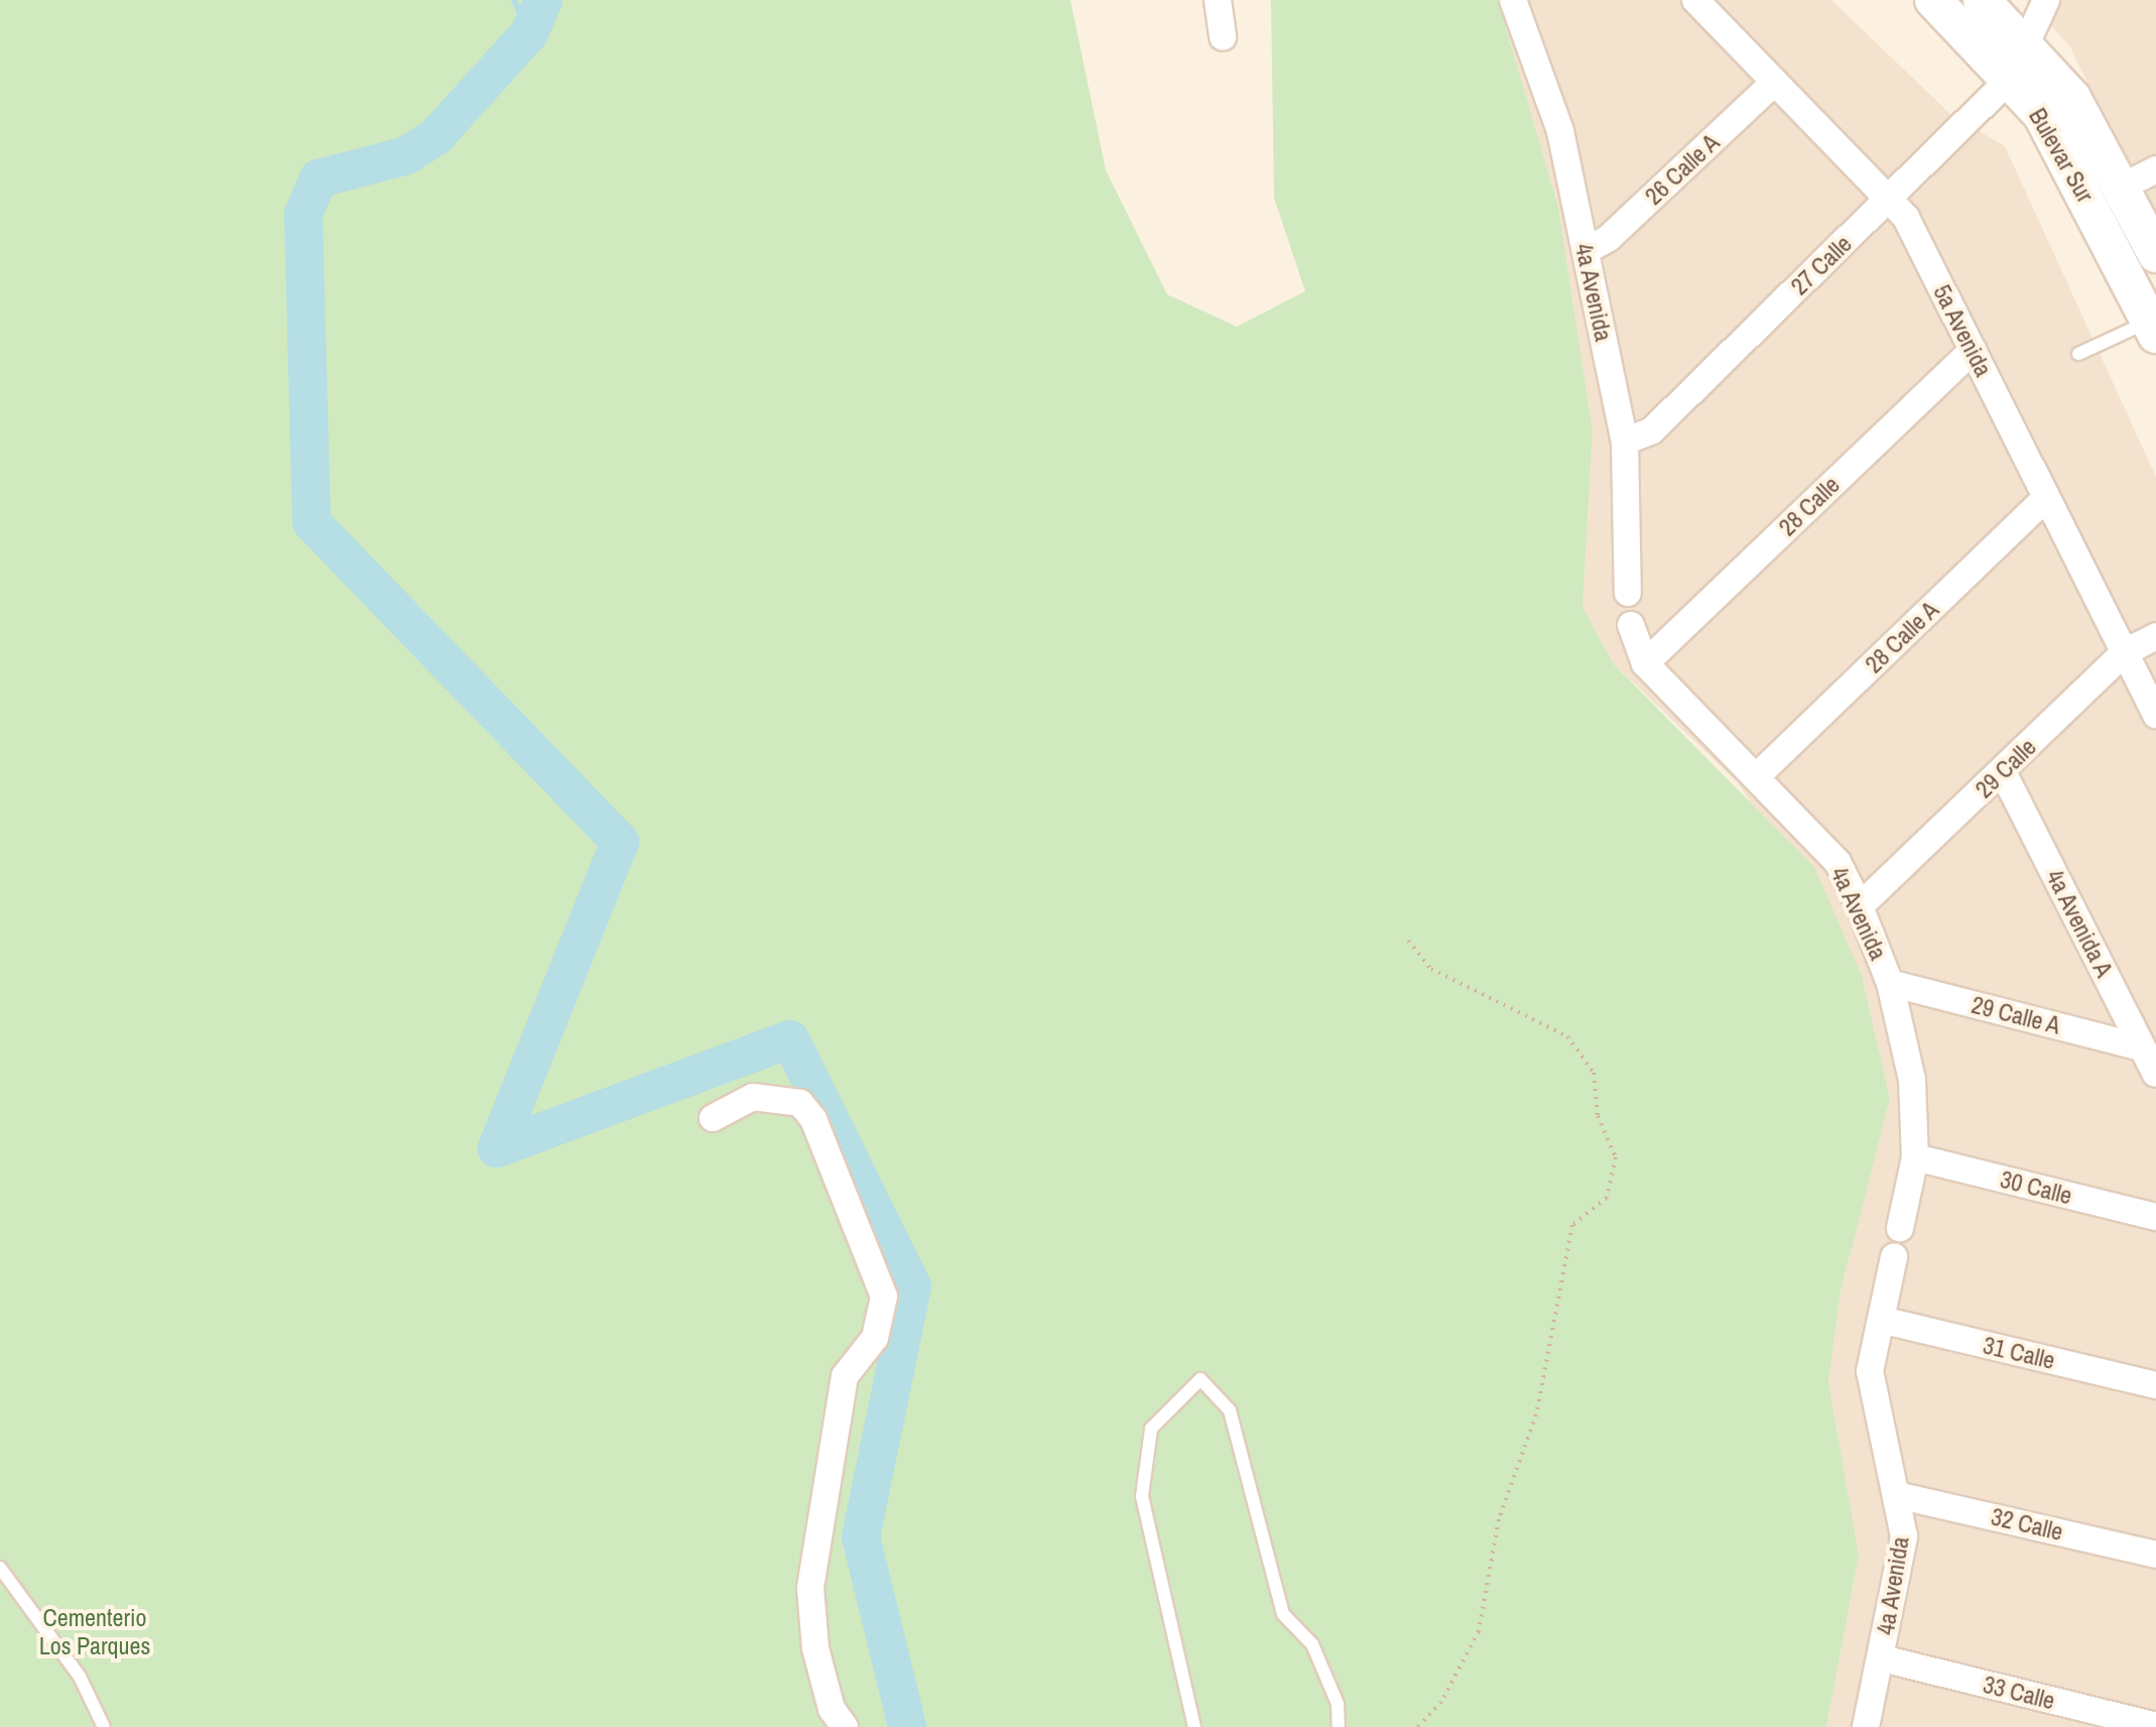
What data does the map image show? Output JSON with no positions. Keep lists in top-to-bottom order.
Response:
{
  "streets": {
    "main road": ["Bulevar Sur"],
    "street": [
      "26 Calle A",
      "27 Calle",
      "4a Avenida",
      "5a Avenida",
      "28 Calle",
      "28 Calle A",
      "29 Calle",
      "4a Avenida A",
      "29 Calle A",
      "30 Calle",
      "31 Calle",
      "32 Calle",
      "33 Calle"
    ]
  },
  "crossings": [
    ["Bulevar Sur", "27 Calle"],
    ["26 Calle A", "4a Avenida"],
    ["26 Calle A", "5a Avenida"],
    ["27 Calle", "4a Avenida"],
    ["27 Calle", "5a Avenida"],
    ["4a Avenida", "28 Calle"],
    ["4a Avenida", "28 Calle A"],
    ["4a Avenida", "29 Calle"],
    ["4a Avenida", "29 Calle A"],
    ["4a Avenida", "30 Calle"],
    ["4a Avenida", "31 Calle"],
    ["4a Avenida", "32 Calle"],
    ["4a Avenida", "33 Calle"],
    ["5a Avenida", "28 Calle"],
    ["5a Avenida", "28 Calle A"],
    ["5a Avenida", "29 Calle"],
    ["29 Calle", "4a Avenida A"],
    ["4a Avenida A", "29 Calle A"]
  ],
  "parks": ["Cementerio Los Parques"]
}
